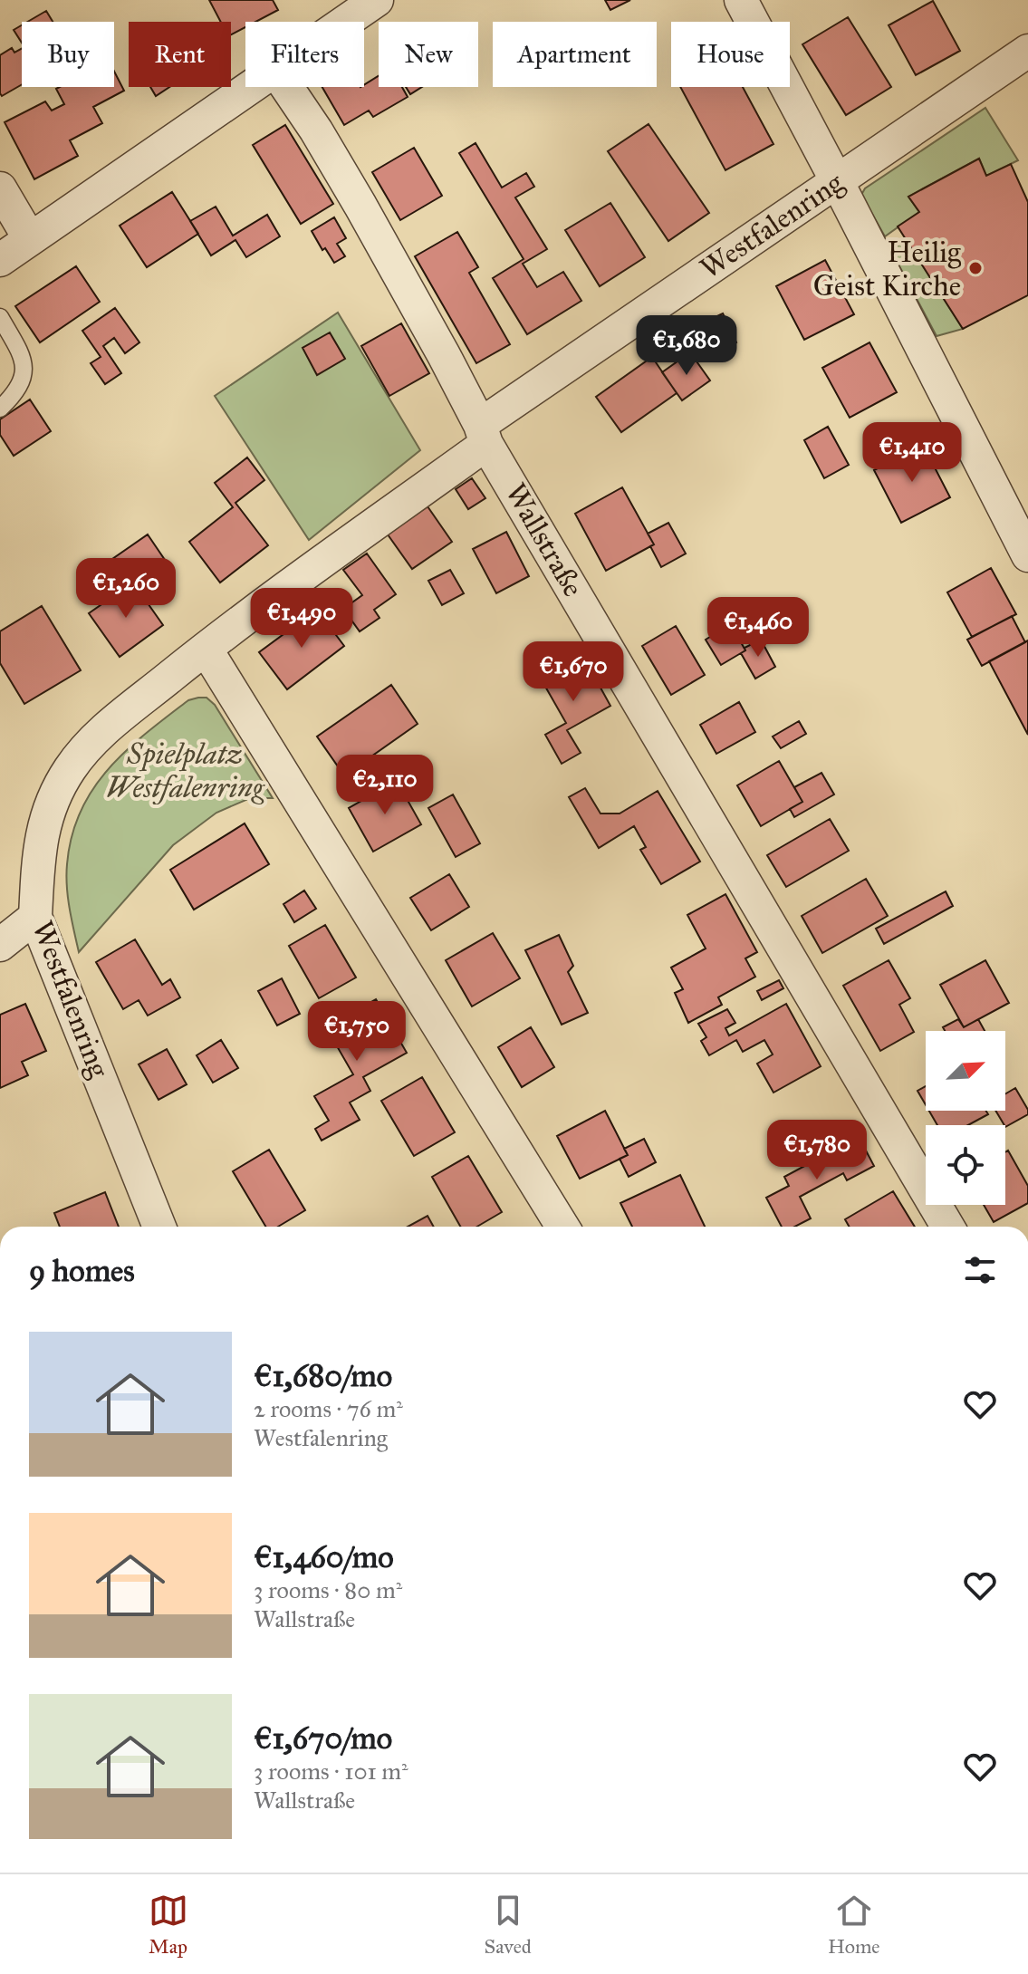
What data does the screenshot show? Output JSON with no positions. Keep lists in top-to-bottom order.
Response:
{
  "streets": {
    "street": ["Westfalenring", "Wallstraße"]
  },
  "crossings": [
    ["Westfalenring", "Wallstraße"]
  ],
  "parks": ["Spielplatz Westfalenring"],
  "places": ["Heilig Geist Kirche"],
  "north": "top right",
  "page": {
    "chip": [
      "Buy",
      "Rent",
      "Filters",
      "New",
      "Apartment",
      "House"
    ],
    "price": [
      "€1,680",
      "€1,410",
      "€1,260",
      "€1,490",
      "€1,460",
      "€1,670",
      "€2,110",
      "€1,750",
      "€1,780"
    ],
    "heading": "9 homes",
    "list": [
      {
        "name": "€1,680/mo",
        "note": "2 rooms · 76 m² · Westfalenring"
      },
      {
        "name": "€1,460/mo",
        "note": "3 rooms · 80 m² · Wallstraße"
      },
      {
        "name": "€1,670/mo",
        "note": "3 rooms · 101 m² · Wallstraße"
      }
    ],
    "tabs": ["Map", "Saved", "Home"]
  }
}
